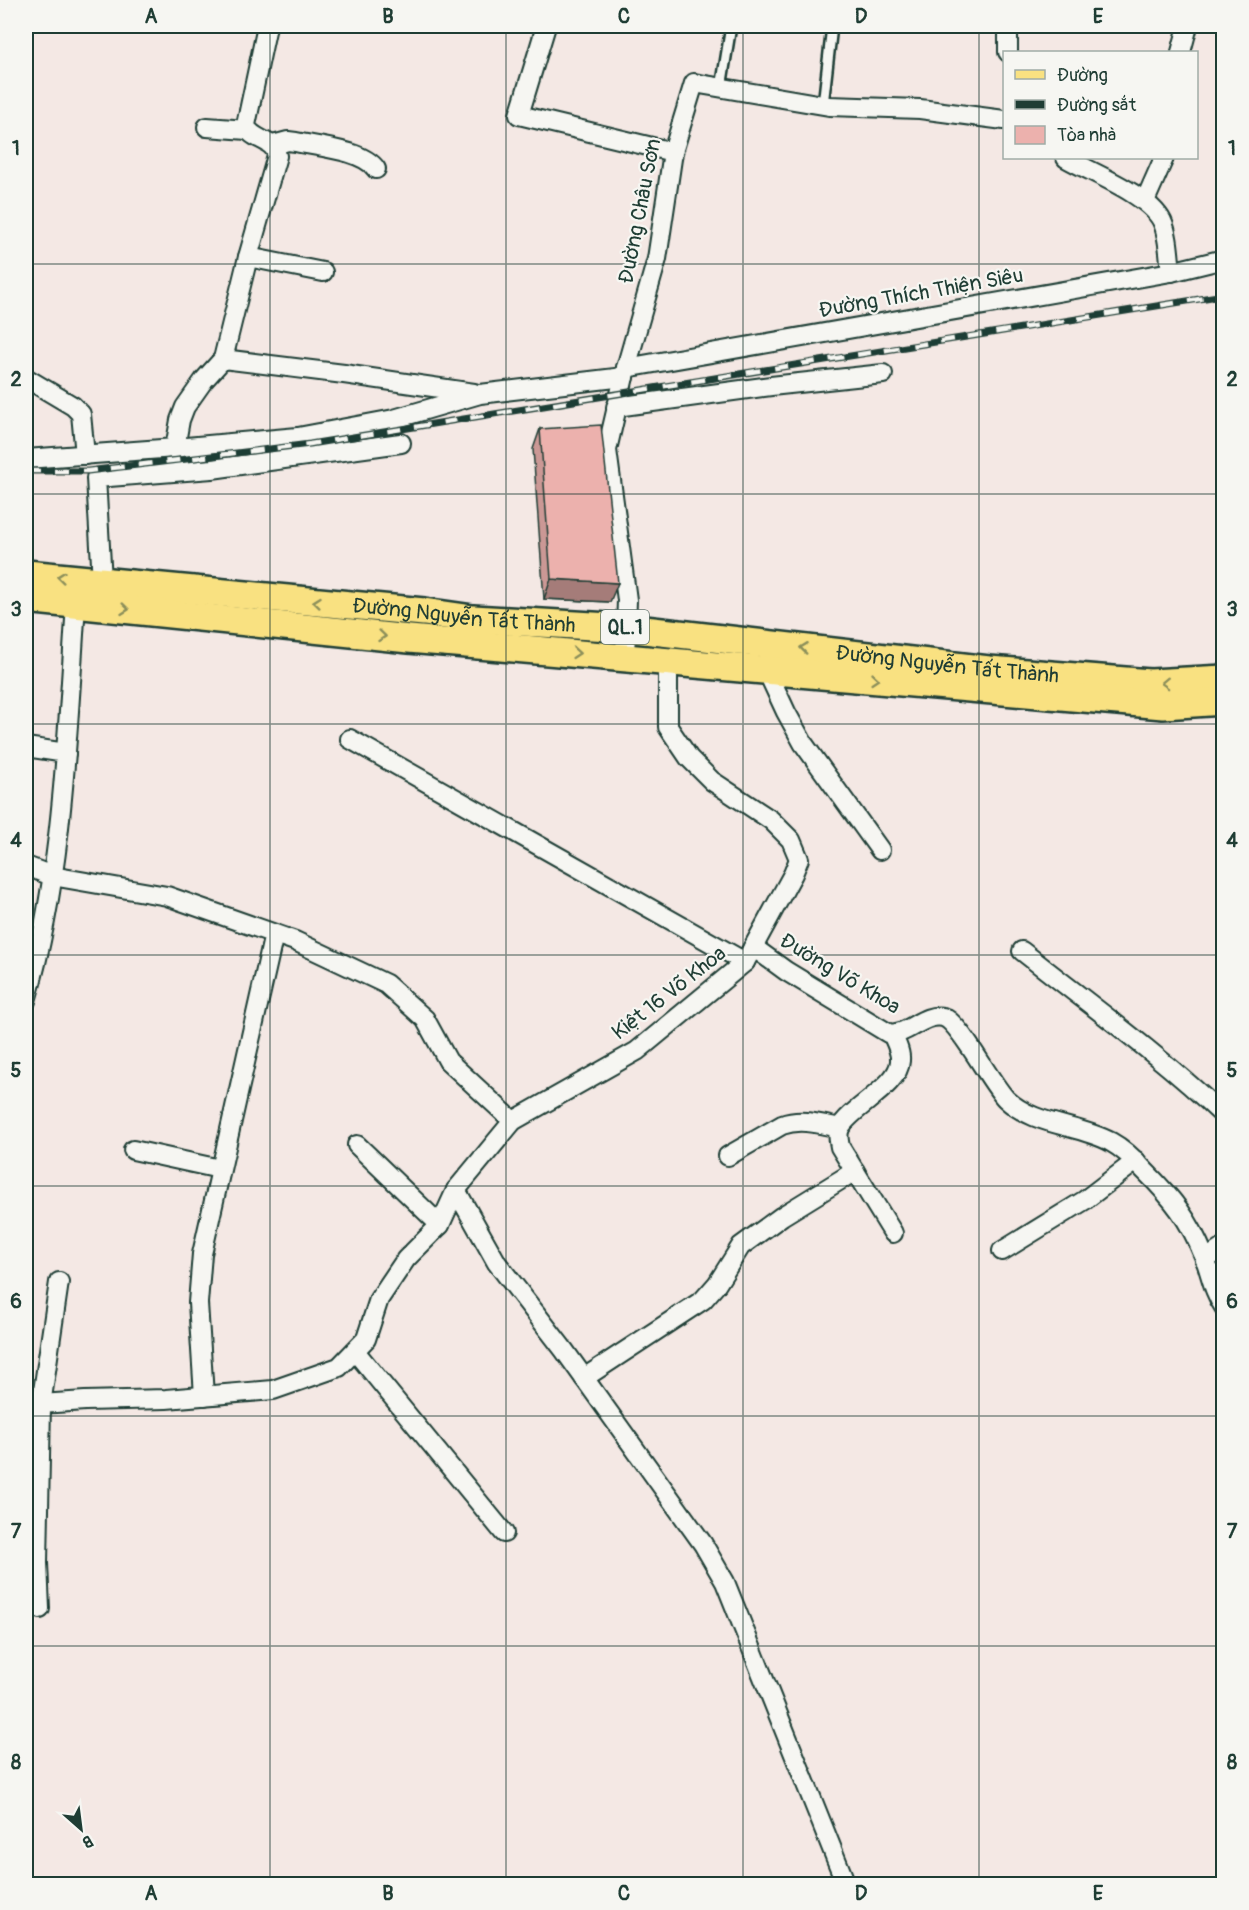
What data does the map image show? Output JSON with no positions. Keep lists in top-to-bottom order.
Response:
{
  "streets": {
    "main road": ["Đường Nguyễn Tất Thành", "QL.1"],
    "street": [
      "Đường Châu Sơn",
      "Đường Thích Thiện Siêu",
      "Đường Võ Khoa",
      "Kiệt 16 Võ Khoa"
    ]
  },
  "crossings": [
    ["Đường Châu Sơn", "Đường Thích Thiện Siêu"],
    ["Đường Châu Sơn", "Đường Nguyễn Tất Thành"],
    ["Đường Nguyễn Tất Thành", "Đường Võ Khoa"],
    ["Đường Võ Khoa", "Kiệt 16 Võ Khoa"]
  ],
  "legend": ["Đường", "Đường sắt", "Tòa nhà"],
  "north": "bottom right",
  "grid": {
    "columns": [
      "A",
      "B",
      "C",
      "D",
      "E"
    ],
    "rows": [
      "1",
      "2",
      "3",
      "4",
      "5",
      "6",
      "7",
      "8"
    ]
  }
}
